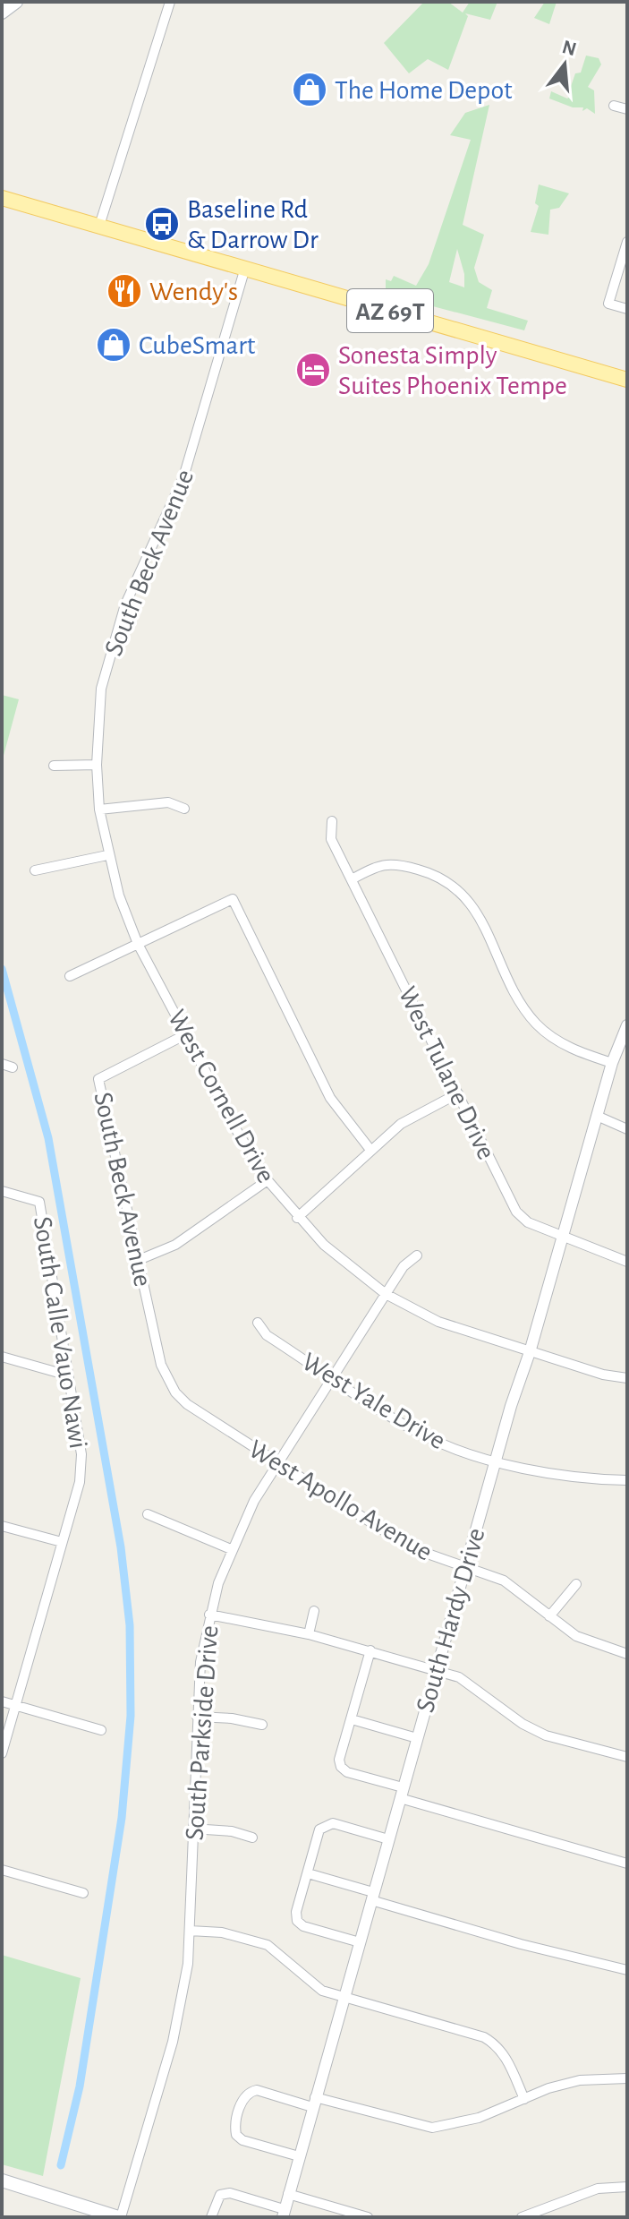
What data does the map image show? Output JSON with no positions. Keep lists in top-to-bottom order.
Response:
{
  "streets": {
    "main road": ["AZ 69T"],
    "street": [
      "South Beck Avenue",
      "West Tulane Drive",
      "West Cornell Drive",
      "South Calle Vauo Nawi",
      "West Yale Drive",
      "West Apollo Avenue",
      "South Hardy Drive",
      "South Parkside Drive"
    ]
  },
  "crossings": [
    ["AZ 69T", "South Beck Avenue"],
    ["South Beck Avenue", "West Cornell Drive"],
    ["South Beck Avenue", "West Apollo Avenue"],
    ["West Tulane Drive", "South Hardy Drive"],
    ["West Cornell Drive", "South Hardy Drive"],
    ["West Cornell Drive", "South Parkside Drive"],
    ["West Yale Drive", "South Hardy Drive"],
    ["West Yale Drive", "South Parkside Drive"],
    ["West Apollo Avenue", "South Hardy Drive"],
    ["West Apollo Avenue", "South Parkside Drive"]
  ],
  "places": {
    "shop": ["The Home Depot", "CubeSmart"],
    "bus stop": ["Baseline Rd & Darrow Dr"],
    "restaurant": ["Wendy's"],
    "hotel": ["Sonesta Simply Suites Phoenix Tempe"]
  },
  "north": "top"
}
